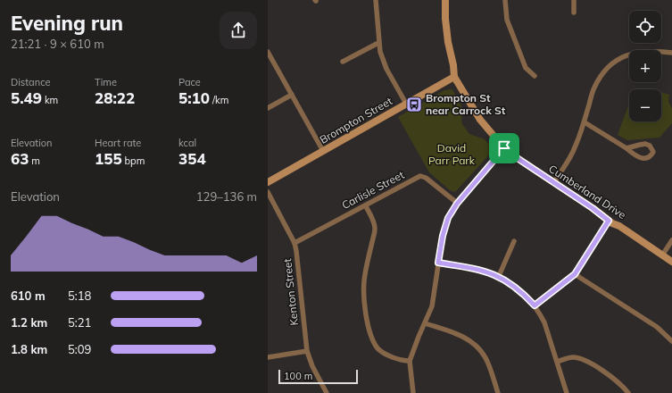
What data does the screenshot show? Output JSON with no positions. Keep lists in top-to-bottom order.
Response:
{
  "streets": {
    "street": [
      "Brompton Street",
      "Carlisle Street",
      "Cumberland Drive",
      "Kenton Street"
    ]
  },
  "crossings": [
    ["Brompton Street", "Cumberland Drive"],
    ["Carlisle Street", "Kenton Street"]
  ],
  "parks": ["David Parr Park"],
  "places": {
    "bus stop": ["Brompton St near Carrock St"]
  },
  "scale_bar": "100 m",
  "page": {
    "heading": ["Evening run", "21:21 · 9 × 610 m"],
    "map_buttons": ["+", "−"],
    "stats": [
      ["Distance", "5.49 km"],
      ["Time", "28:22"],
      ["Pace", "5:10 /km"],
      ["Elevation", "63 m"],
      ["Heart rate", "155 bpm"],
      ["kcal", "354"]
    ],
    "chart": ["Elevation", "129–136 m"],
    "list": [
      {
        "name": "610 m",
        "note": "5:18"
      },
      {
        "name": "1.2 km",
        "note": "5:21"
      },
      {
        "name": "1.8 km",
        "note": "5:09"
      }
    ],
    "scale": "100 m"
  }
}
